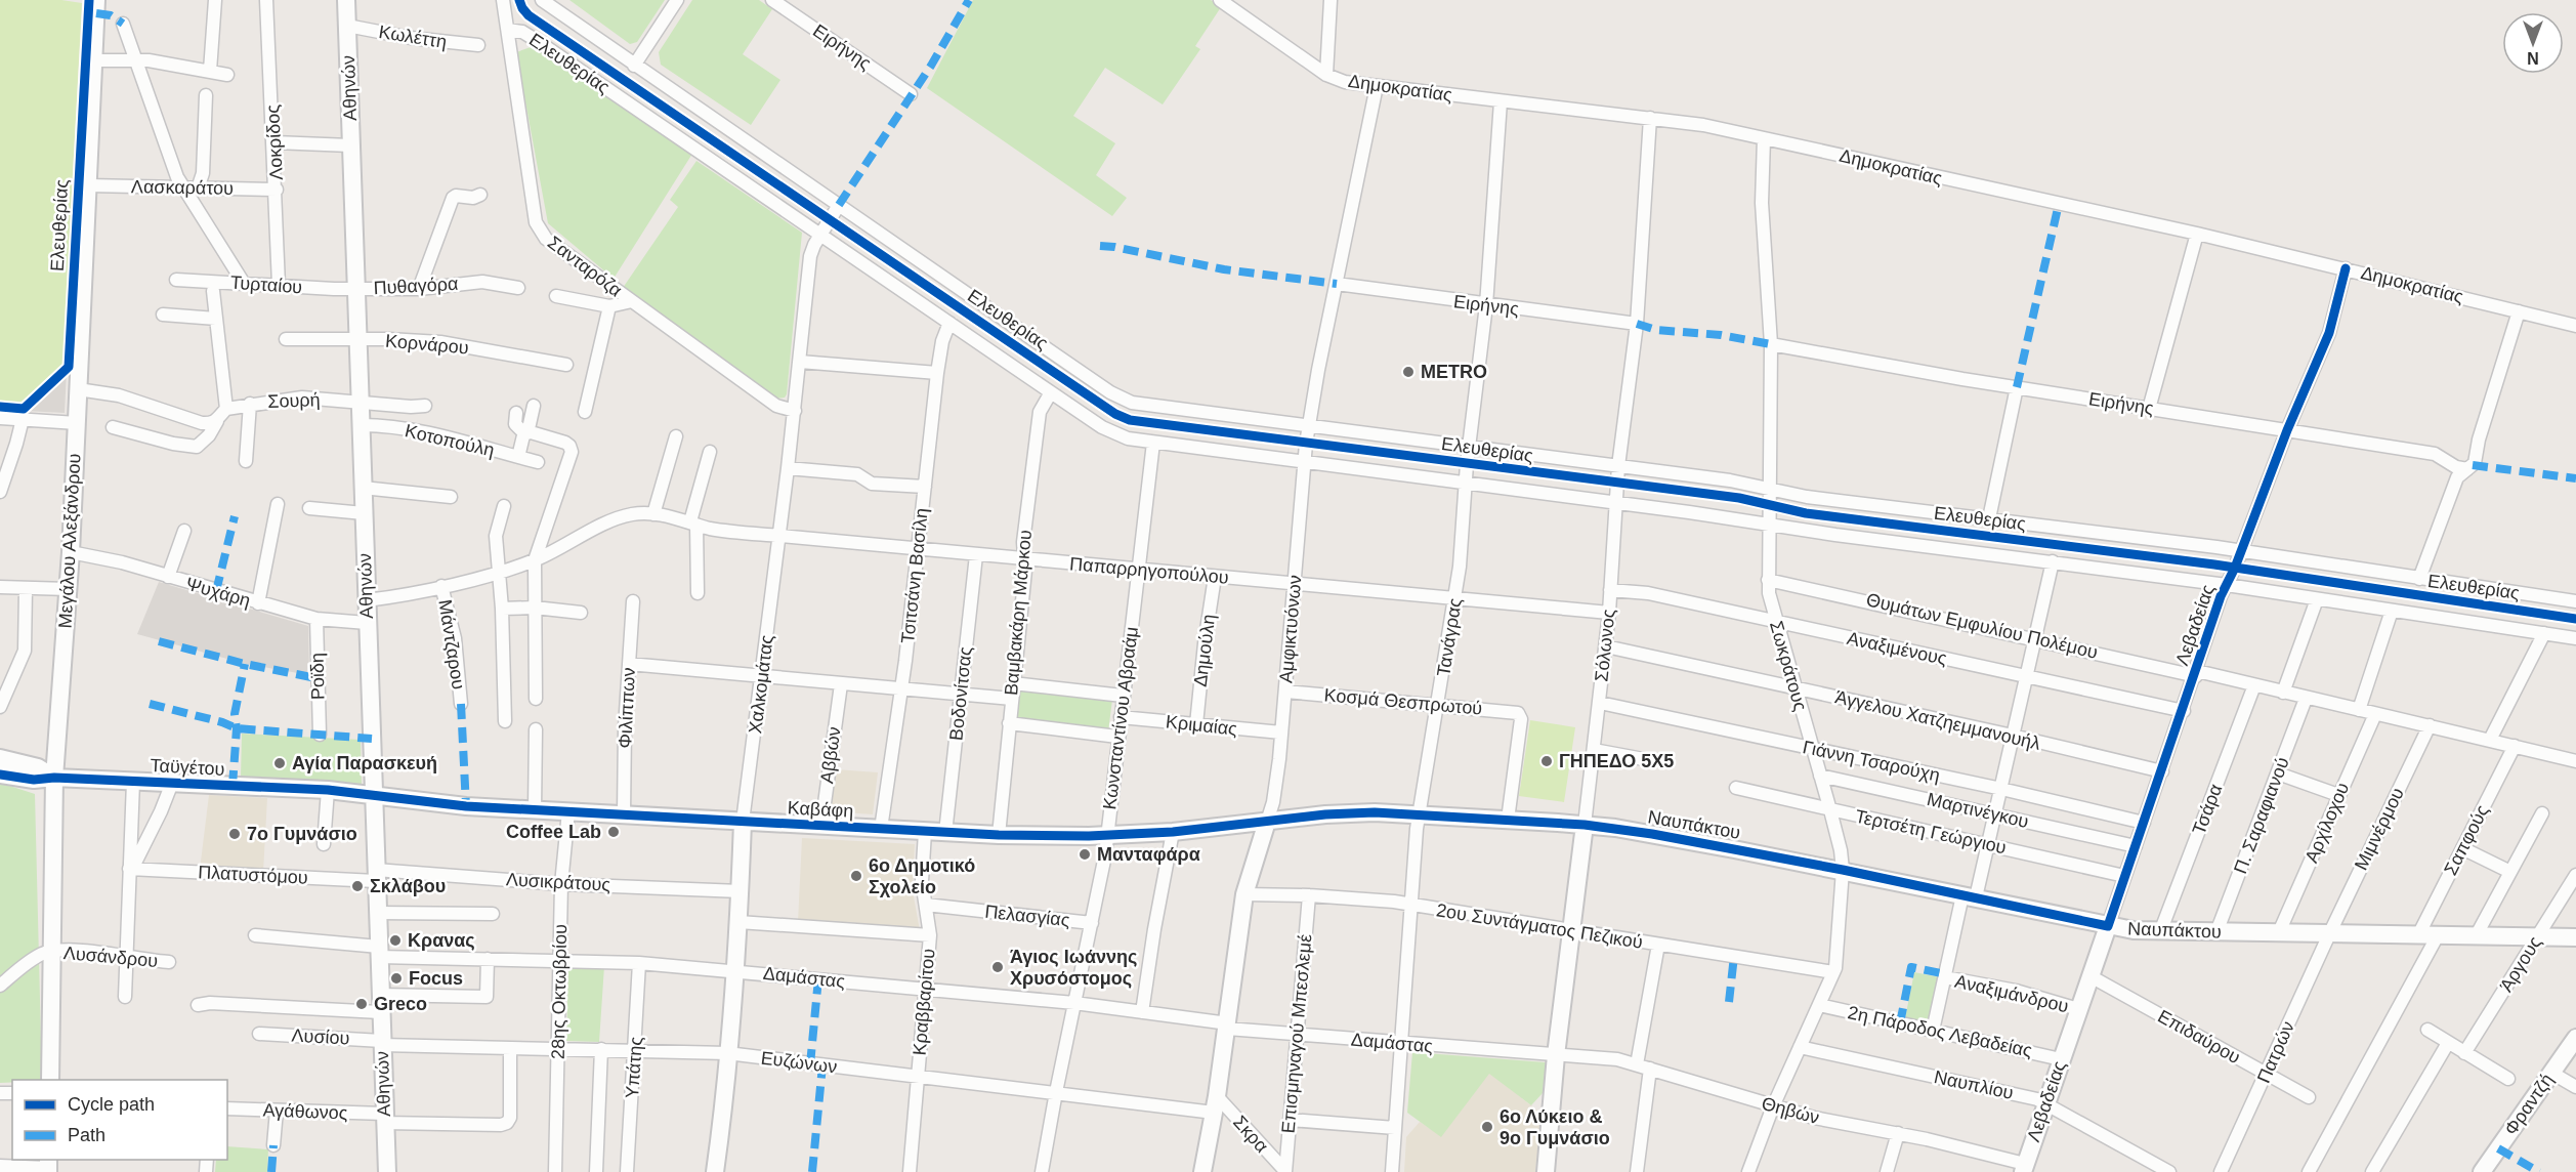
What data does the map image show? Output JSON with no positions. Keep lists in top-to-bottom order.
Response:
{
  "streets": {
    "street": [
      "Κωλέττη",
      "Ειρήνης",
      "Ελευθερίας",
      "Αθηνών",
      "Δημοκρατίας",
      "Λοκρίδος",
      "Λασκαράτου",
      "Σανταρόζα",
      "Τυρταίου",
      "Πυθαγόρα",
      "Κορνάρου",
      "Σουρή",
      "Κοτοπούλη",
      "Μεγάλου Αλεξάνδρου",
      "Παπαρρηγοπούλου",
      "Τσιτσάνη Βασίλη",
      "Ψυχάρη",
      "Βαμβακάρη Μάρκου",
      "Λεβαδείας",
      "Θυμάτων Εμφυλίου Πολέμου",
      "Αμφικτυόνων",
      "Τανάγρας",
      "Μάντζαρου",
      "Σόλωνος",
      "Αναξιμένους",
      "Δημούλη",
      "Σωκράτους",
      "Ροϊδη",
      "Χαλκομάτας",
      "Βοδονίτσας",
      "Κοσμά Θεσπρωτού",
      "Φιλίππων",
      "Κωνσταντίνου Αβραάμ",
      "Άγγελου Χατζηεμμανουήλ",
      "Κριμαίας",
      "Αββών",
      "Γιάννη Τσαρούχη",
      "Ταϋγέτου",
      "Καβάφη",
      "Τσάρα",
      "Μαρτινέγκου",
      "Π. Σαραφιανού",
      "Αρχίλοχου",
      "Ναυπάκτου",
      "Μιμνέρμου",
      "Τερτσέτη Γεώργιου",
      "Σαπφούς",
      "Πλατυστόμου",
      "Λυσικράτους",
      "Πελασγίας",
      "2ου Συντάγματος Πεζικού",
      "Λυσάνδρου",
      "Άργους",
      "Δαμάστας",
      "28ης Οκτωβρίου",
      "Αναξιμάνδρου",
      "Κραββαρίτου",
      "2η Πάροδος Λεβαδείας",
      "Επισμηναγού Μπεσλεμέ",
      "Λυσίου",
      "Επιδαύρου",
      "Πατρών",
      "Ευζώνων",
      "Υπάτης",
      "Ναυπλίου",
      "Φραντζή",
      "Θηβών",
      "Αγάθωνος",
      "Σκρα"
    ]
  },
  "crossings": [
    ["Κωλέττη", "Αθηνών"],
    ["Ειρήνης", "Λεβαδείας"],
    ["Ειρήνης", "Αμφικτυόνων"],
    ["Ειρήνης", "Τανάγρας"],
    ["Ειρήνης", "Σόλωνος"],
    ["Ειρήνης", "Σωκράτους"],
    ["Ελευθερίας", "Σανταρόζα"],
    ["Ελευθερίας", "Τσιτσάνη Βασίλη"],
    ["Ελευθερίας", "Βαμβακάρη Μάρκου"],
    ["Ελευθερίας", "Λεβαδείας"],
    ["Ελευθερίας", "Αμφικτυόνων"],
    ["Ελευθερίας", "Τανάγρας"],
    ["Ελευθερίας", "Σόλωνος"],
    ["Ελευθερίας", "Σωκράτους"],
    ["Ελευθερίας", "Χαλκομάτας"],
    ["Ελευθερίας", "Κωνσταντίνου Αβραάμ"],
    ["Αθηνών", "Τυρταίου"],
    ["Αθηνών", "Πυθαγόρα"],
    ["Αθηνών", "Κορνάρου"],
    ["Αθηνών", "Σουρή"],
    ["Αθηνών", "Κοτοπούλη"],
    ["Αθηνών", "Παπαρρηγοπούλου"],
    ["Αθηνών", "Ψυχάρη"],
    ["Αθηνών", "Ταϋγέτου"],
    ["Αθηνών", "Καβάφη"],
    ["Αθηνών", "Πλατυστόμου"],
    ["Αθηνών", "Λυσικράτους"],
    ["Αθηνών", "Δαμάστας"],
    ["Αθηνών", "Λυσίου"],
    ["Αθηνών", "Ευζώνων"],
    ["Αθηνών", "Αγάθωνος"],
    ["Δημοκρατίας", "Λεβαδείας"],
    ["Δημοκρατίας", "Αμφικτυόνων"],
    ["Δημοκρατίας", "Τανάγρας"],
    ["Δημοκρατίας", "Σόλωνος"],
    ["Δημοκρατίας", "Σωκράτους"],
    ["Λοκρίδος", "Λασκαράτου"],
    ["Λοκρίδος", "Τυρταίου"],
    ["Λασκαράτου", "Μεγάλου Αλεξάνδρου"],
    ["Σανταρόζα", "Χαλκομάτας"],
    ["Τυρταίου", "Πυθαγόρα"],
    ["Μεγάλου Αλεξάνδρου", "Ψυχάρη"],
    ["Μεγάλου Αλεξάνδρου", "Ταϋγέτου"],
    ["Μεγάλου Αλεξάνδρου", "Λυσάνδρου"],
    ["Παπαρρηγοπούλου", "Τσιτσάνη Βασίλη"],
    ["Παπαρρηγοπούλου", "Βαμβακάρη Μάρκου"],
    ["Παπαρρηγοπούλου", "Αμφικτυόνων"],
    ["Παπαρρηγοπούλου", "Τανάγρας"],
    ["Παπαρρηγοπούλου", "Μάντζαρου"],
    ["Παπαρρηγοπούλου", "Σόλωνος"],
    ["Παπαρρηγοπούλου", "Δημούλη"],
    ["Παπαρρηγοπούλου", "Χαλκομάτας"],
    ["Παπαρρηγοπούλου", "Βοδονίτσας"],
    ["Παπαρρηγοπούλου", "Κωνσταντίνου Αβραάμ"],
    ["Τσιτσάνη Βασίλη", "Καβάφη"],
    ["Ψυχάρη", "Ροϊδη"],
    ["Βαμβακάρη Μάρκου", "Καβάφη"],
    ["Λεβαδείας", "Θυμάτων Εμφυλίου Πολέμου"],
    ["Λεβαδείας", "Αναξιμένους"],
    ["Λεβαδείας", "Άγγελου Χατζηεμμανουήλ"],
    ["Λεβαδείας", "Γιάννη Τσαρούχη"],
    ["Λεβαδείας", "Μαρτινέγκου"],
    ["Λεβαδείας", "Ναυπάκτου"],
    ["Λεβαδείας", "Τερτσέτη Γεώργιου"],
    ["Λεβαδείας", "Αναξιμάνδρου"],
    ["Λεβαδείας", "2η Πάροδος Λεβαδείας"],
    ["Λεβαδείας", "Επιδαύρου"],
    ["Λεβαδείας", "Ναυπλίου"],
    ["Λεβαδείας", "Θηβών"],
    ["Θυμάτων Εμφυλίου Πολέμου", "Σωκράτους"],
    ["Θυμάτων Εμφυλίου Πολέμου", "Τσάρα"],
    ["Θυμάτων Εμφυλίου Πολέμου", "Π. Σαραφιανού"],
    ["Θυμάτων Εμφυλίου Πολέμου", "Αρχίλοχου"],
    ["Θυμάτων Εμφυλίου Πολέμου", "Μιμνέρμου"],
    ["Θυμάτων Εμφυλίου Πολέμου", "Σαπφούς"],
    ["Αμφικτυόνων", "Κοσμά Θεσπρωτού"],
    ["Αμφικτυόνων", "Κριμαίας"],
    ["Αμφικτυόνων", "Καβάφη"],
    ["Αμφικτυόνων", "Ναυπάκτου"],
    ["Αμφικτυόνων", "2ου Συντάγματος Πεζικού"],
    ["Αμφικτυόνων", "Δαμάστας"],
    ["Αμφικτυόνων", "Ευζώνων"],
    ["Αμφικτυόνων", "Σκρα"],
    ["Τανάγρας", "Κοσμά Θεσπρωτού"],
    ["Τανάγρας", "Ναυπάκτου"],
    ["Τανάγρας", "2ου Συντάγματος Πεζικού"],
    ["Τανάγρας", "Δαμάστας"],
    ["Σόλωνος", "Αναξιμένους"],
    ["Σόλωνος", "Άγγελου Χατζηεμμανουήλ"],
    ["Σόλωνος", "Γιάννη Τσαρούχη"],
    ["Σόλωνος", "Ναυπάκτου"],
    ["Σόλωνος", "2ου Συντάγματος Πεζικού"],
    ["Σόλωνος", "Δαμάστας"],
    ["Σόλωνος", "Θηβών"],
    ["Αναξιμένους", "Σωκράτους"],
    ["Δημούλη", "Κριμαίας"],
    ["Σωκράτους", "Άγγελου Χατζηεμμανουήλ"],
    ["Σωκράτους", "Γιάννη Τσαρούχη"],
    ["Σωκράτους", "Μαρτινέγκου"],
    ["Σωκράτους", "Ναυπάκτου"],
    ["Σωκράτους", "Τερτσέτη Γεώργιου"],
    ["Σωκράτους", "2ου Συντάγματος Πεζικού"],
    ["Σωκράτους", "2η Πάροδος Λεβαδείας"],
    ["Σωκράτους", "Ναυπλίου"],
    ["Σωκράτους", "Θηβών"],
    ["Χαλκομάτας", "Καβάφη"],
    ["Χαλκομάτας", "Λυσικράτους"],
    ["Χαλκομάτας", "Δαμάστας"],
    ["Χαλκομάτας", "Ευζώνων"],
    ["Βοδονίτσας", "Καβάφη"],
    ["Κοσμά Θεσπρωτού", "Ναυπάκτου"],
    ["Φιλίππων", "Καβάφη"],
    ["Κωνσταντίνου Αβραάμ", "Κριμαίας"],
    ["Κωνσταντίνου Αβραάμ", "Καβάφη"],
    ["Κωνσταντίνου Αβραάμ", "Πελασγίας"],
    ["Κωνσταντίνου Αβραάμ", "Δαμάστας"],
    ["Κωνσταντίνου Αβραάμ", "Ευζώνων"],
    ["Αββών", "Καβάφη"],
    ["Ταϋγέτου", "Καβάφη"],
    ["Καβάφη", "Ναυπάκτου"],
    ["Καβάφη", "28ης Οκτωβρίου"],
    ["Καβάφη", "Κραββαρίτου"],
    ["Τσάρα", "Ναυπάκτου"],
    ["Π. Σαραφιανού", "Ναυπάκτου"],
    ["Αρχίλοχου", "Ναυπάκτου"],
    ["Ναυπάκτου", "Μιμνέρμου"],
    ["Ναυπάκτου", "Σαπφούς"],
    ["Ναυπάκτου", "Άργους"],
    ["Ναυπάκτου", "Πατρών"],
    ["Μιμνέρμου", "Πατρών"],
    ["Πλατυστόμου", "Λυσικράτους"],
    ["Λυσικράτους", "28ης Οκτωβρίου"],
    ["Πελασγίας", "Κραββαρίτου"],
    ["2ου Συντάγματος Πεζικού", "Επισμηναγού Μπεσλεμέ"],
    ["Δαμάστας", "28ης Οκτωβρίου"],
    ["Δαμάστας", "Κραββαρίτου"],
    ["Δαμάστας", "Επισμηναγού Μπεσλεμέ"],
    ["Δαμάστας", "Υπάτης"],
    ["Δαμάστας", "Θηβών"],
    ["28ης Οκτωβρίου", "Ευζώνων"],
    ["Κραββαρίτου", "Ευζώνων"],
    ["Επισμηναγού Μπεσλεμέ", "Σκρα"],
    ["Λυσίου", "Ευζώνων"],
    ["Επιδαύρου", "Πατρών"],
    ["Ευζώνων", "Υπάτης"],
    ["Ευζώνων", "Αγάθωνος"],
    ["Ευζώνων", "Σκρα"]
  ],
  "places": [
    "METRO",
    "ΓΗΠΕΔΟ 5X5",
    "Αγία Παρασκευή",
    "Coffee Lab",
    "7ο Γυμνάσιο",
    "Μανταφάρα",
    "6ο Δημοτικό Σχολείο",
    "Σκλάβου",
    "Κρανας",
    "Άγιος Ιωάννης Χρυσόστομος",
    "Focus",
    "Greco",
    "6ο Λύκειο & 9ο Γυμνάσιο"
  ],
  "legend": ["Cycle path", "Path"],
  "north": "bottom"
}
